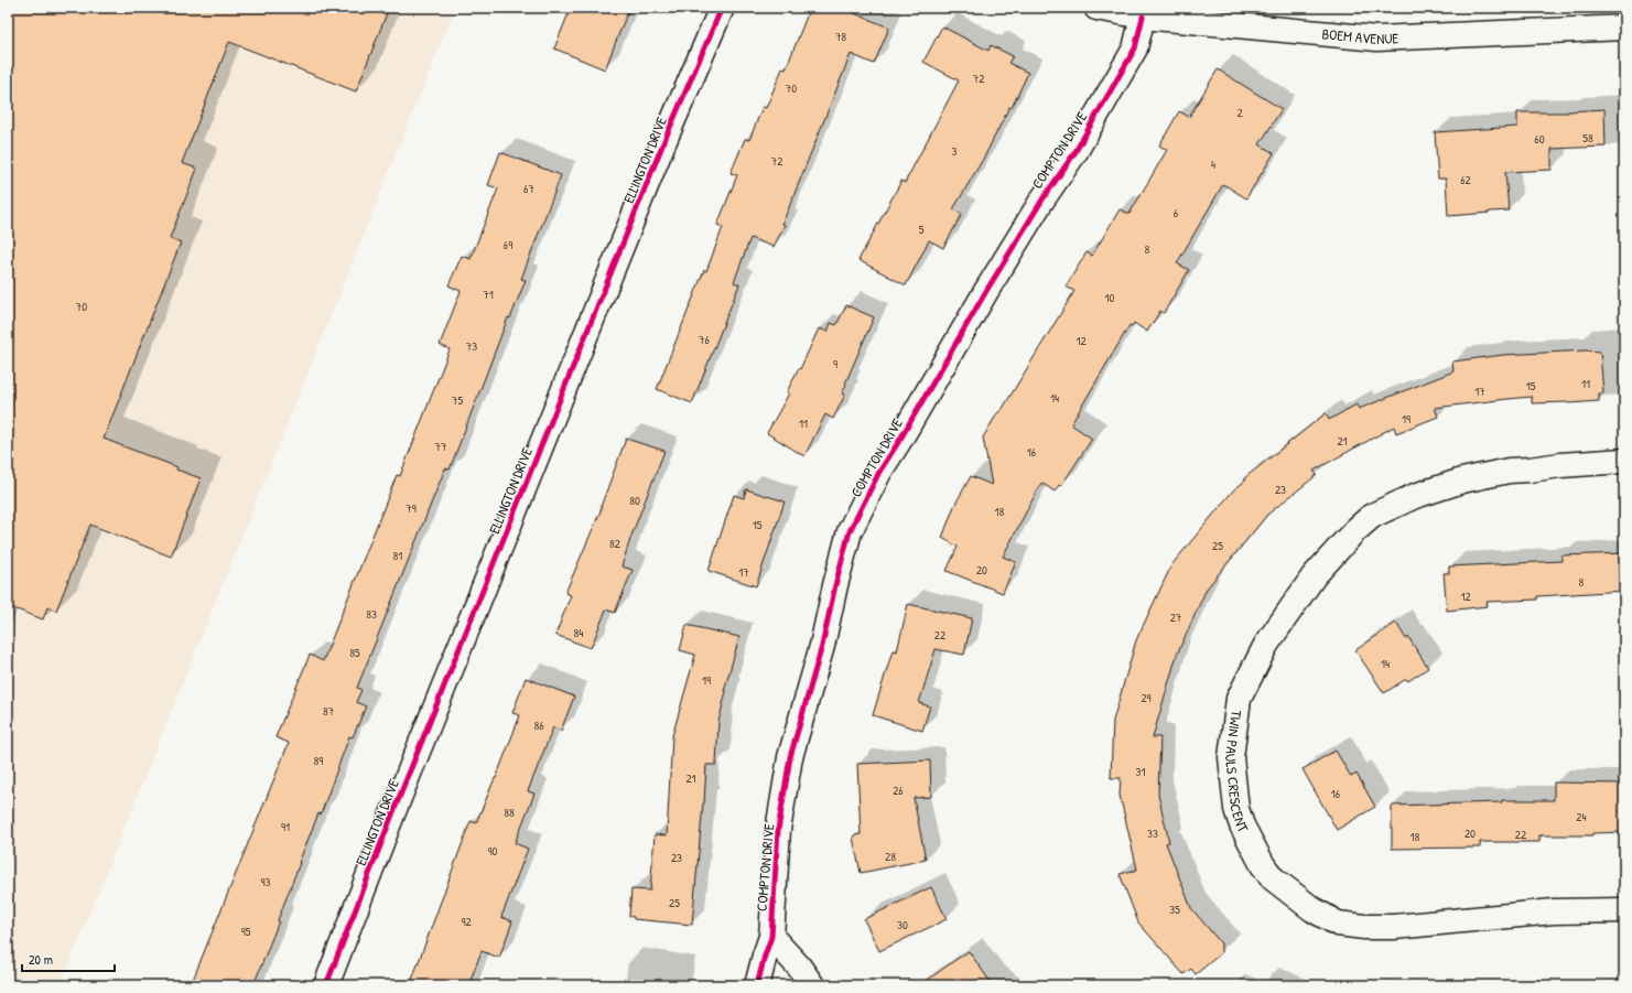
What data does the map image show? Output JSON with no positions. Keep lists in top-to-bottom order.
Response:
{
  "streets": {
    "street": [
      "BOEM AVENUE",
      "COMPTON DRIVE",
      "ELLINGTON DRIVE",
      "TWIN PAULS CRESCENT"
    ]
  },
  "crossings": [
    ["BOEM AVENUE", "COMPTON DRIVE"]
  ],
  "house_numbers": [
    "78",
    "72",
    "70",
    "2",
    "58",
    "60",
    "3",
    "72",
    "4",
    "62",
    "67",
    "6",
    "5",
    "69",
    "8",
    "71",
    "10",
    "70",
    "76",
    "12",
    "73",
    "9",
    "11",
    "15",
    "17",
    "14",
    "75",
    "19",
    "11",
    "21",
    "77",
    "16",
    "23",
    "80",
    "79",
    "18",
    "15",
    "82",
    "25",
    "81",
    "20",
    "17",
    "8",
    "12",
    "83",
    "27",
    "84",
    "22",
    "85",
    "14",
    "19",
    "29",
    "87",
    "86",
    "89",
    "31",
    "21",
    "26",
    "16",
    "88",
    "24",
    "91",
    "33",
    "20",
    "22",
    "18",
    "90",
    "28",
    "23",
    "93",
    "25",
    "35",
    "92",
    "30",
    "95"
  ],
  "scale_bar": "20 m"
}
